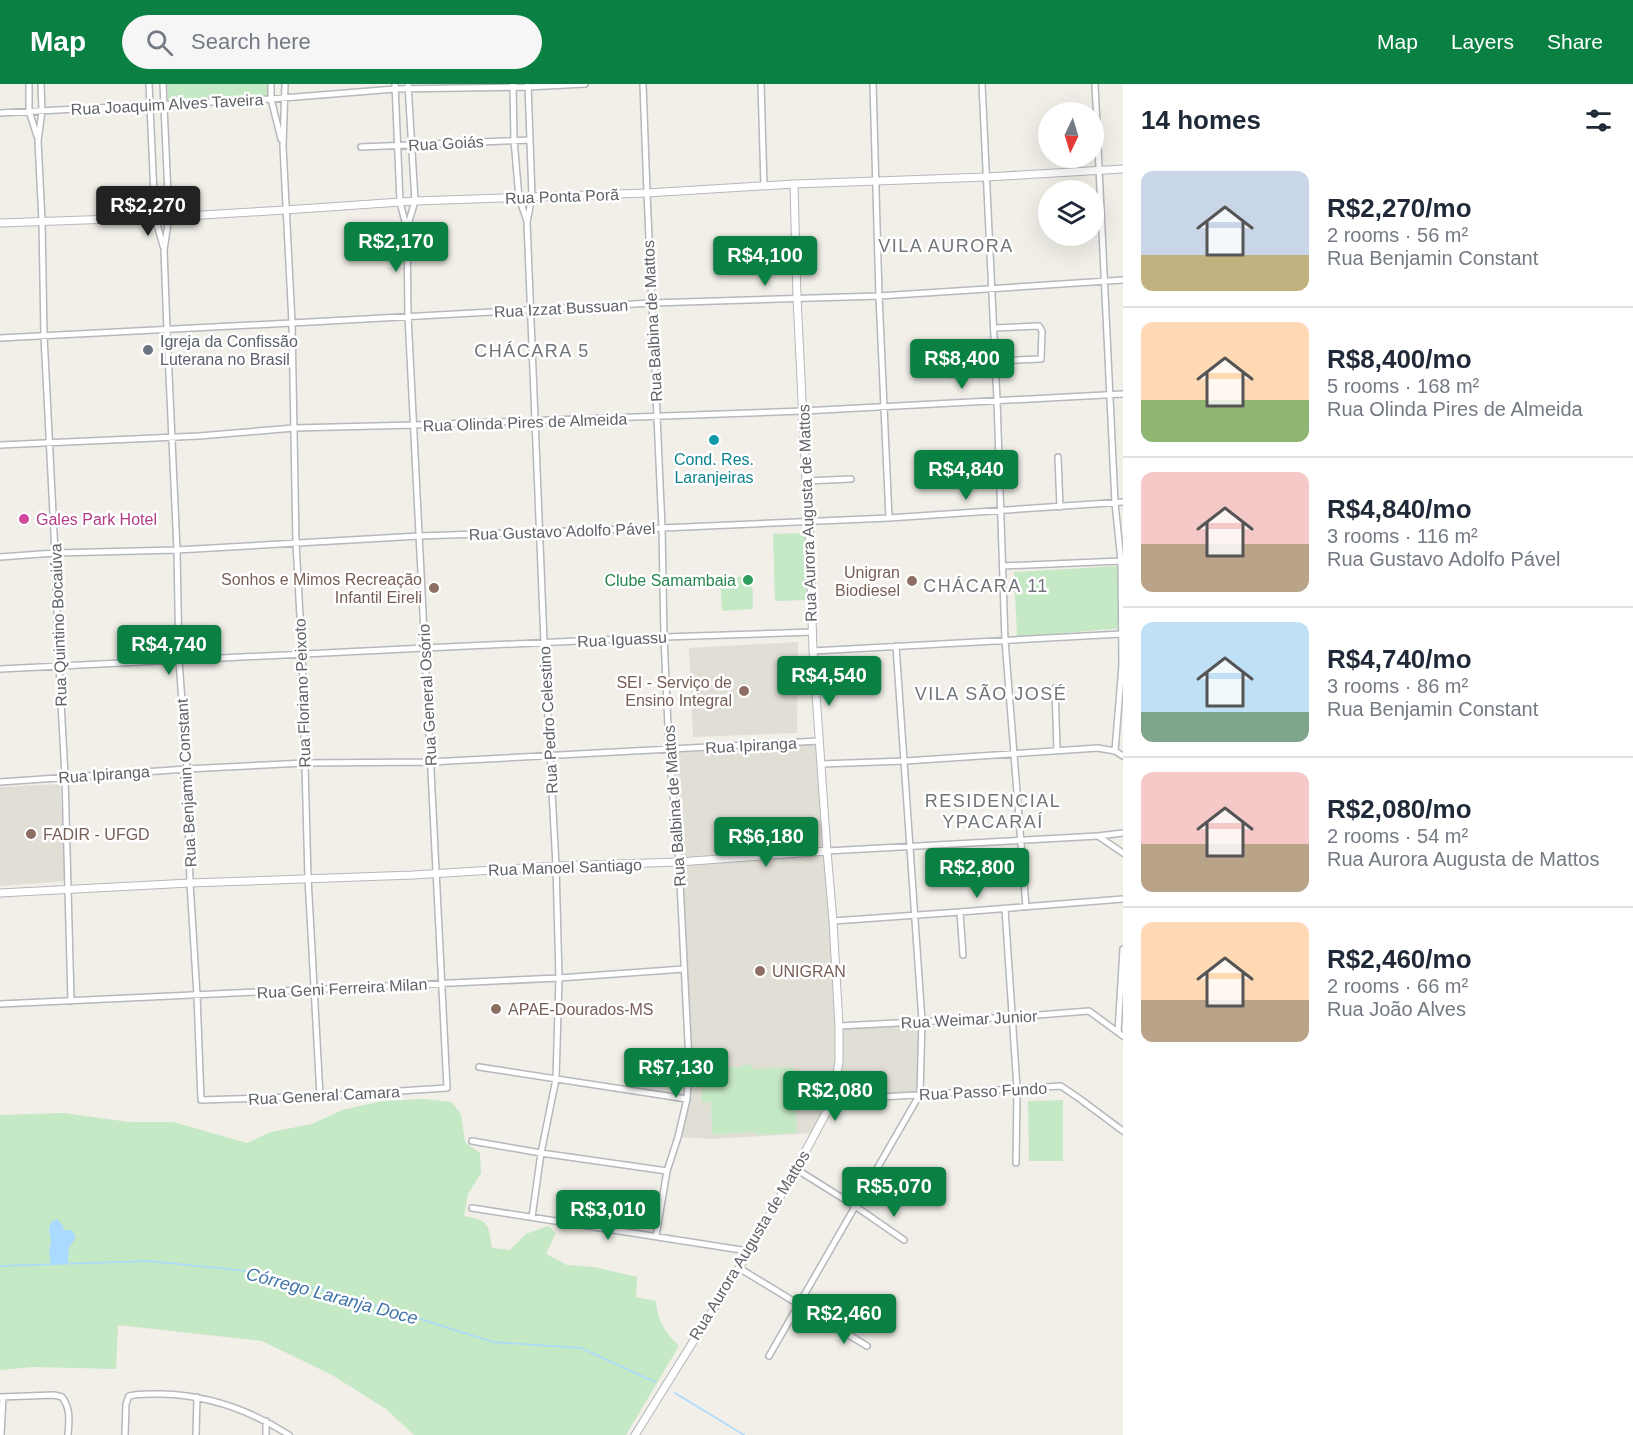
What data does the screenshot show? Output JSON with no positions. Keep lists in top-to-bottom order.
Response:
{
  "streets": {
    "street": [
      "Rua Joaquim Alves Taveira",
      "Rua Goiás",
      "Rua Ponta Porã",
      "Rua Izzat Bussuan",
      "Rua Balbina de Mattos",
      "Rua Olinda Pires de Almeida",
      "Rua Aurora Augusta de Mattos",
      "Rua Gustavo Adolfo Pável",
      "Rua Quintino Bocaiúva",
      "Rua Iguassu",
      "Rua Floriano Peixoto",
      "Rua General Osório",
      "Rua Pedro Celestino",
      "Rua Ipiranga",
      "Rua Benjamin Constant",
      "Rua Manoel Santiago",
      "Rua Geni Ferreira Milan",
      "Rua Weimar Junior",
      "Rua Passo Fundo",
      "Rua General Camara"
    ]
  },
  "crossings": [
    ["Rua Joaquim Alves Taveira", "Rua Quintino Bocaiúva"],
    ["Rua Joaquim Alves Taveira", "Rua Floriano Peixoto"],
    ["Rua Joaquim Alves Taveira", "Rua General Osório"],
    ["Rua Joaquim Alves Taveira", "Rua Pedro Celestino"],
    ["Rua Joaquim Alves Taveira", "Rua Benjamin Constant"],
    ["Rua Goiás", "Rua General Osório"],
    ["Rua Goiás", "Rua Pedro Celestino"],
    ["Rua Ponta Porã", "Rua Balbina de Mattos"],
    ["Rua Ponta Porã", "Rua Aurora Augusta de Mattos"],
    ["Rua Ponta Porã", "Rua Quintino Bocaiúva"],
    ["Rua Ponta Porã", "Rua Floriano Peixoto"],
    ["Rua Ponta Porã", "Rua General Osório"],
    ["Rua Ponta Porã", "Rua Pedro Celestino"],
    ["Rua Ponta Porã", "Rua Benjamin Constant"],
    ["Rua Izzat Bussuan", "Rua Balbina de Mattos"],
    ["Rua Izzat Bussuan", "Rua Aurora Augusta de Mattos"],
    ["Rua Izzat Bussuan", "Rua Quintino Bocaiúva"],
    ["Rua Izzat Bussuan", "Rua Floriano Peixoto"],
    ["Rua Izzat Bussuan", "Rua General Osório"],
    ["Rua Izzat Bussuan", "Rua Pedro Celestino"],
    ["Rua Izzat Bussuan", "Rua Benjamin Constant"],
    ["Rua Balbina de Mattos", "Rua Olinda Pires de Almeida"],
    ["Rua Balbina de Mattos", "Rua Gustavo Adolfo Pável"],
    ["Rua Balbina de Mattos", "Rua Iguassu"],
    ["Rua Balbina de Mattos", "Rua Ipiranga"],
    ["Rua Balbina de Mattos", "Rua Manoel Santiago"],
    ["Rua Balbina de Mattos", "Rua Geni Ferreira Milan"],
    ["Rua Olinda Pires de Almeida", "Rua Aurora Augusta de Mattos"],
    ["Rua Olinda Pires de Almeida", "Rua Quintino Bocaiúva"],
    ["Rua Olinda Pires de Almeida", "Rua Floriano Peixoto"],
    ["Rua Olinda Pires de Almeida", "Rua General Osório"],
    ["Rua Olinda Pires de Almeida", "Rua Pedro Celestino"],
    ["Rua Olinda Pires de Almeida", "Rua Benjamin Constant"],
    ["Rua Aurora Augusta de Mattos", "Rua Gustavo Adolfo Pável"],
    ["Rua Aurora Augusta de Mattos", "Rua Iguassu"],
    ["Rua Aurora Augusta de Mattos", "Rua Ipiranga"],
    ["Rua Aurora Augusta de Mattos", "Rua Manoel Santiago"],
    ["Rua Aurora Augusta de Mattos", "Rua Weimar Junior"],
    ["Rua Aurora Augusta de Mattos", "Rua Passo Fundo"],
    ["Rua Gustavo Adolfo Pável", "Rua Quintino Bocaiúva"],
    ["Rua Gustavo Adolfo Pável", "Rua Floriano Peixoto"],
    ["Rua Gustavo Adolfo Pável", "Rua General Osório"],
    ["Rua Gustavo Adolfo Pável", "Rua Pedro Celestino"],
    ["Rua Gustavo Adolfo Pável", "Rua Benjamin Constant"],
    ["Rua Quintino Bocaiúva", "Rua Iguassu"],
    ["Rua Quintino Bocaiúva", "Rua Ipiranga"],
    ["Rua Quintino Bocaiúva", "Rua Manoel Santiago"],
    ["Rua Quintino Bocaiúva", "Rua Geni Ferreira Milan"],
    ["Rua Iguassu", "Rua Floriano Peixoto"],
    ["Rua Iguassu", "Rua General Osório"],
    ["Rua Iguassu", "Rua Pedro Celestino"],
    ["Rua Iguassu", "Rua Benjamin Constant"],
    ["Rua Floriano Peixoto", "Rua Ipiranga"],
    ["Rua Floriano Peixoto", "Rua Manoel Santiago"],
    ["Rua Floriano Peixoto", "Rua Geni Ferreira Milan"],
    ["Rua Floriano Peixoto", "Rua General Camara"],
    ["Rua General Osório", "Rua Ipiranga"],
    ["Rua General Osório", "Rua Manoel Santiago"],
    ["Rua General Osório", "Rua Geni Ferreira Milan"],
    ["Rua General Osório", "Rua General Camara"],
    ["Rua Pedro Celestino", "Rua Ipiranga"],
    ["Rua Pedro Celestino", "Rua Manoel Santiago"],
    ["Rua Pedro Celestino", "Rua Geni Ferreira Milan"],
    ["Rua Ipiranga", "Rua Benjamin Constant"],
    ["Rua Benjamin Constant", "Rua Manoel Santiago"],
    ["Rua Benjamin Constant", "Rua Geni Ferreira Milan"],
    ["Rua Benjamin Constant", "Rua General Camara"]
  ],
  "districts": [
    "VILA AURORA",
    "CHÁCARA 5",
    "CHÁCARA 11",
    "VILA SÃO JOSÉ",
    "RESIDENCIAL YPACARAÍ"
  ],
  "water": ["Córrego Laranja Doce"],
  "places": [
    "Igreja da Confissão Luterana no Brasil",
    "Cond. Res. Laranjeiras",
    "Gales Park Hotel",
    "Clube Samambaia",
    "Unigran Biodiesel",
    "Sonhos e Mimos Recreação Infantil Eireli",
    "SEI - Serviço de Ensino Integral",
    "FADIR - UFGD",
    "UNIGRAN",
    "APAE-Dourados-MS"
  ],
  "north": "bottom",
  "page": {
    "header": "Map",
    "search": "Search here",
    "nav": ["Map", "Layers", "Share"],
    "heading": "14 homes",
    "list": [
      {
        "name": "R$2,270/mo",
        "note": "2 rooms · 56 m² · Rua Benjamin Constant"
      },
      {
        "name": "R$8,400/mo",
        "note": "5 rooms · 168 m² · Rua Olinda Pires de Almeida"
      },
      {
        "name": "R$4,840/mo",
        "note": "3 rooms · 116 m² · Rua Gustavo Adolfo Pável"
      },
      {
        "name": "R$4,740/mo",
        "note": "3 rooms · 86 m² · Rua Benjamin Constant"
      },
      {
        "name": "R$2,080/mo",
        "note": "2 rooms · 54 m² · Rua Aurora Augusta de Mattos"
      },
      {
        "name": "R$2,460/mo",
        "note": "2 rooms · 66 m² · Rua João Alves"
      }
    ],
    "price": [
      "R$2,270",
      "R$2,170",
      "R$4,100",
      "R$8,400",
      "R$4,840",
      "R$4,740",
      "R$4,540",
      "R$6,180",
      "R$2,800",
      "R$7,130",
      "R$2,080",
      "R$5,070",
      "R$3,010",
      "R$2,460"
    ]
  }
}
